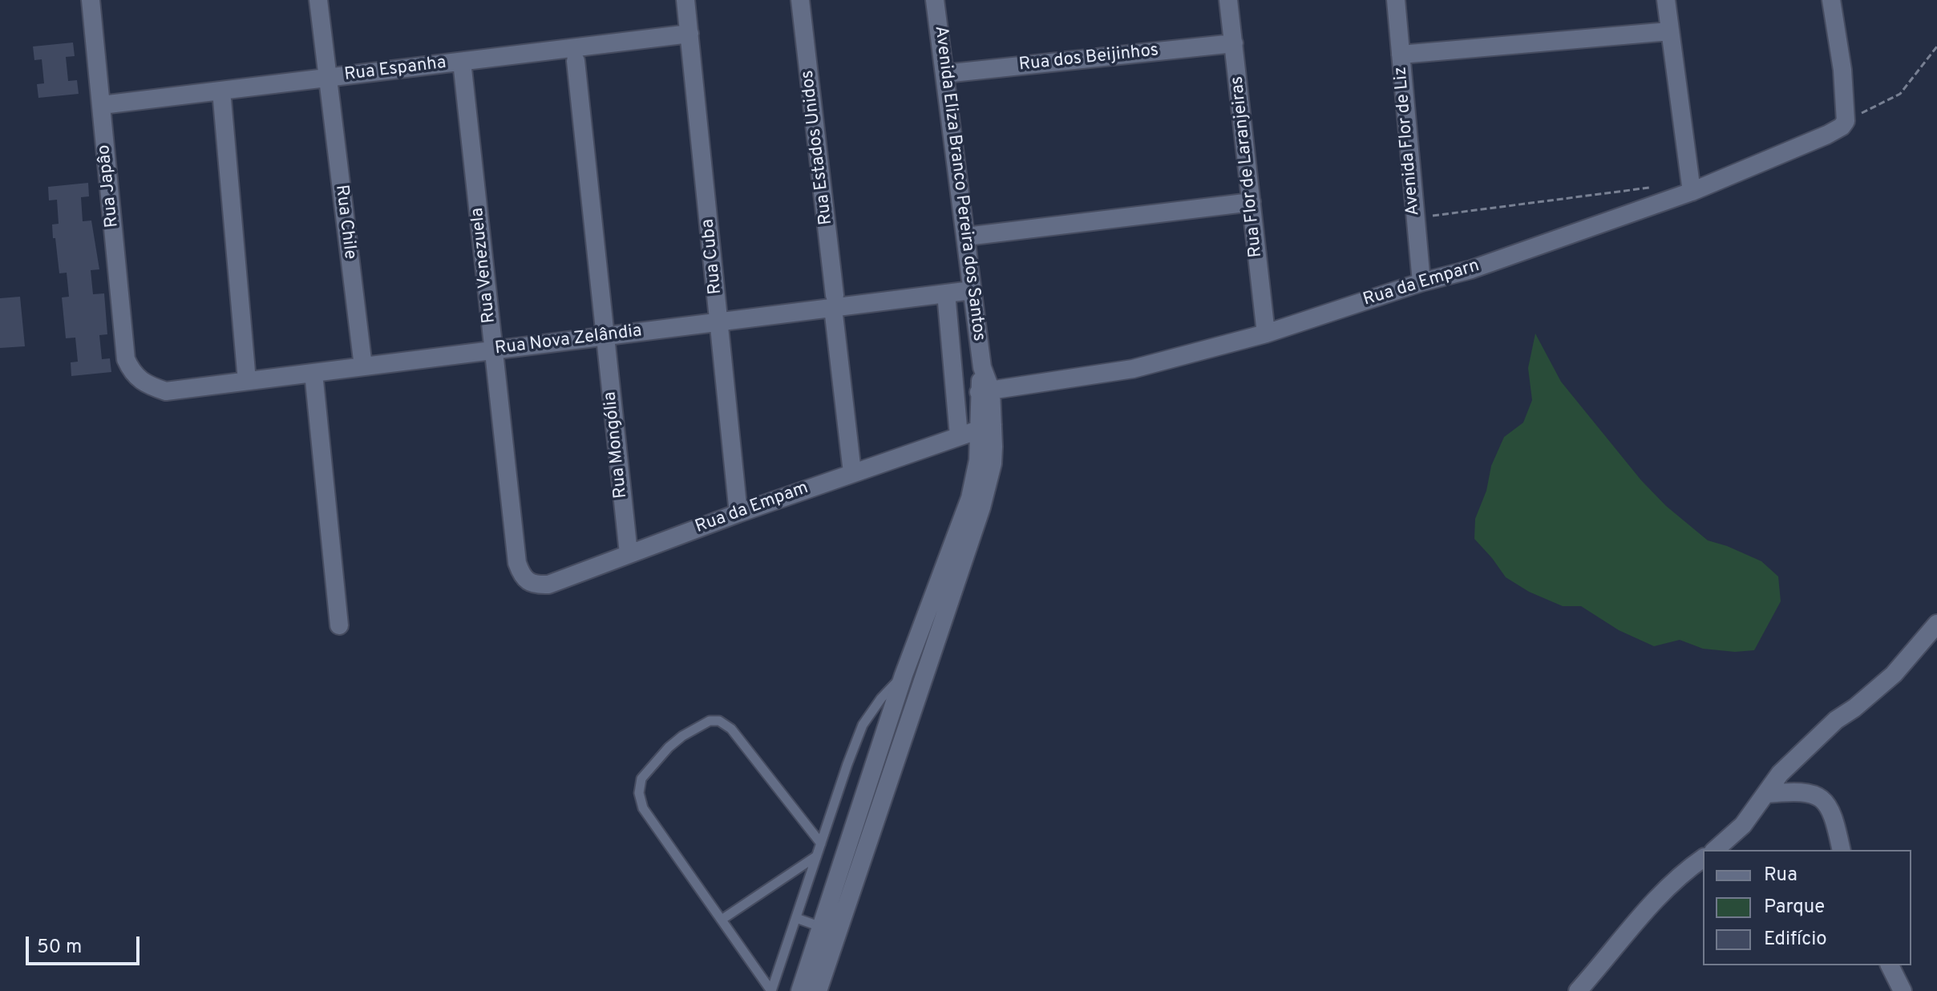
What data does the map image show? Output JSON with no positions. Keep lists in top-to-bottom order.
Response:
{
  "streets": {
    "street": [
      "Rua dos Beijinhos",
      "Rua Espanha",
      "Avenida Flor de Liz",
      "Rua Estados Unidos",
      "Rua Flor de Laranjeiras",
      "Avenida Eliza Branco Pereira dos Santos",
      "Rua Japâo",
      "Rua Chile",
      "Rua Cuba",
      "Rua Venezuela",
      "Rua da Emparn",
      "Rua Nova Zelândia",
      "Rua Mongólia",
      "Rua da Empam"
    ]
  },
  "crossings": [
    ["Rua dos Beijinhos", "Rua Flor de Laranjeiras"],
    ["Rua dos Beijinhos", "Avenida Eliza Branco Pereira dos Santos"],
    ["Rua Espanha", "Rua Japâo"],
    ["Rua Espanha", "Rua Chile"],
    ["Rua Espanha", "Rua Cuba"],
    ["Rua Espanha", "Rua Venezuela"],
    ["Avenida Flor de Liz", "Rua da Emparn"],
    ["Rua Estados Unidos", "Rua Nova Zelândia"],
    ["Rua Estados Unidos", "Rua da Empam"],
    ["Rua Flor de Laranjeiras", "Rua da Emparn"],
    ["Avenida Eliza Branco Pereira dos Santos", "Rua da Emparn"],
    ["Avenida Eliza Branco Pereira dos Santos", "Rua Nova Zelândia"],
    ["Avenida Eliza Branco Pereira dos Santos", "Rua da Empam"],
    ["Rua Japâo", "Rua Nova Zelândia"],
    ["Rua Chile", "Rua Nova Zelândia"],
    ["Rua Cuba", "Rua Nova Zelândia"],
    ["Rua Cuba", "Rua da Empam"],
    ["Rua Venezuela", "Rua Nova Zelândia"],
    ["Rua Venezuela", "Rua da Empam"],
    ["Rua Nova Zelândia", "Rua Mongólia"],
    ["Rua Mongólia", "Rua da Empam"]
  ],
  "legend": ["Rua", "Parque", "Edifício"],
  "scale_bar": "50 m"
}
